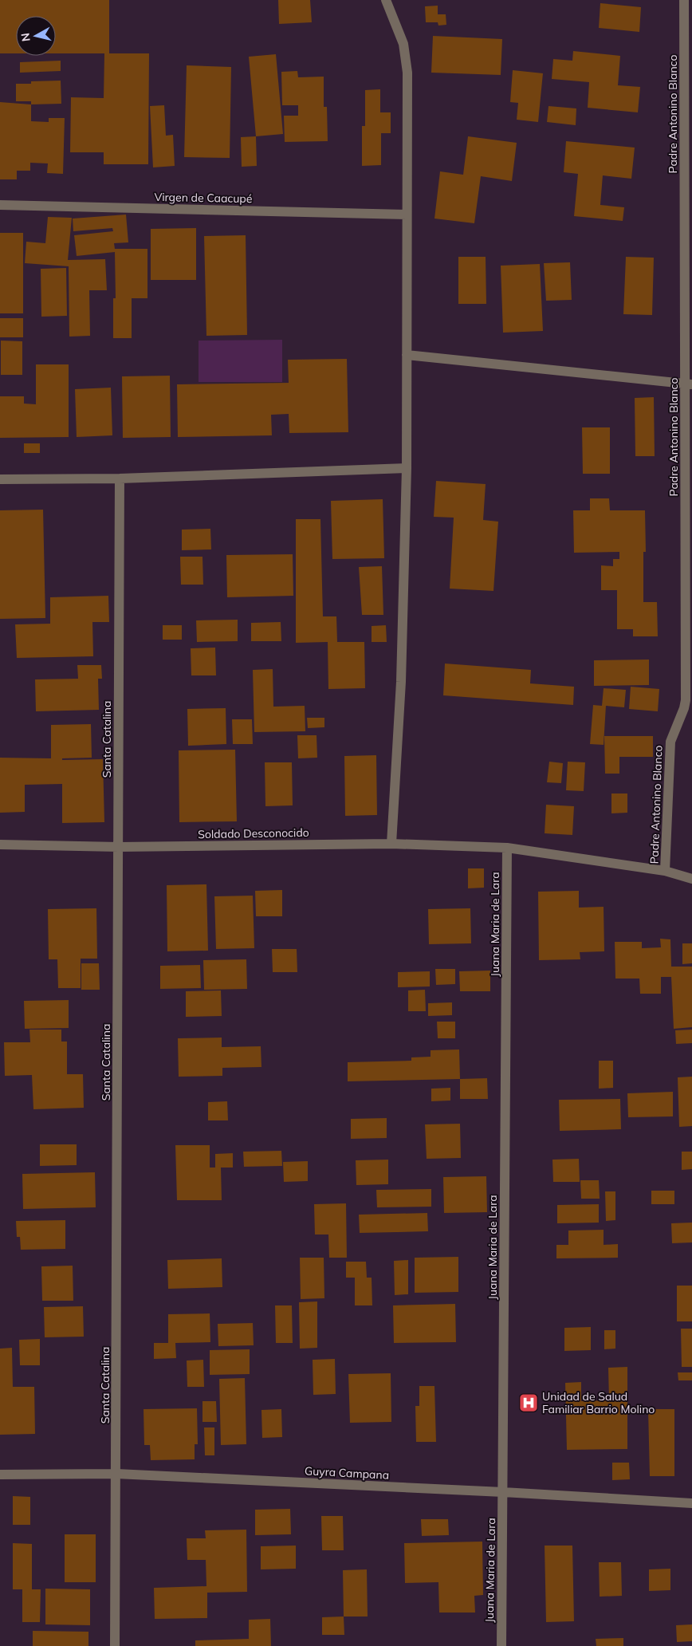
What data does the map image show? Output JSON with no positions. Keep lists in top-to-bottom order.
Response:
{
  "streets": {
    "street": [
      "Padre Antonino Blanco",
      "Virgen de Caacupé",
      "Santa Catalina",
      "Soldado Desconocido",
      "Juana Maria de Lara",
      "Guyra Campana"
    ]
  },
  "crossings": [
    ["Padre Antonino Blanco", "Soldado Desconocido"],
    ["Santa Catalina", "Soldado Desconocido"],
    ["Santa Catalina", "Guyra Campana"],
    ["Soldado Desconocido", "Juana Maria de Lara"],
    ["Juana Maria de Lara", "Guyra Campana"]
  ],
  "places": {
    "hospital": ["Unidad de Salud Familiar Barrio Molino"]
  },
  "north": "left"
}
